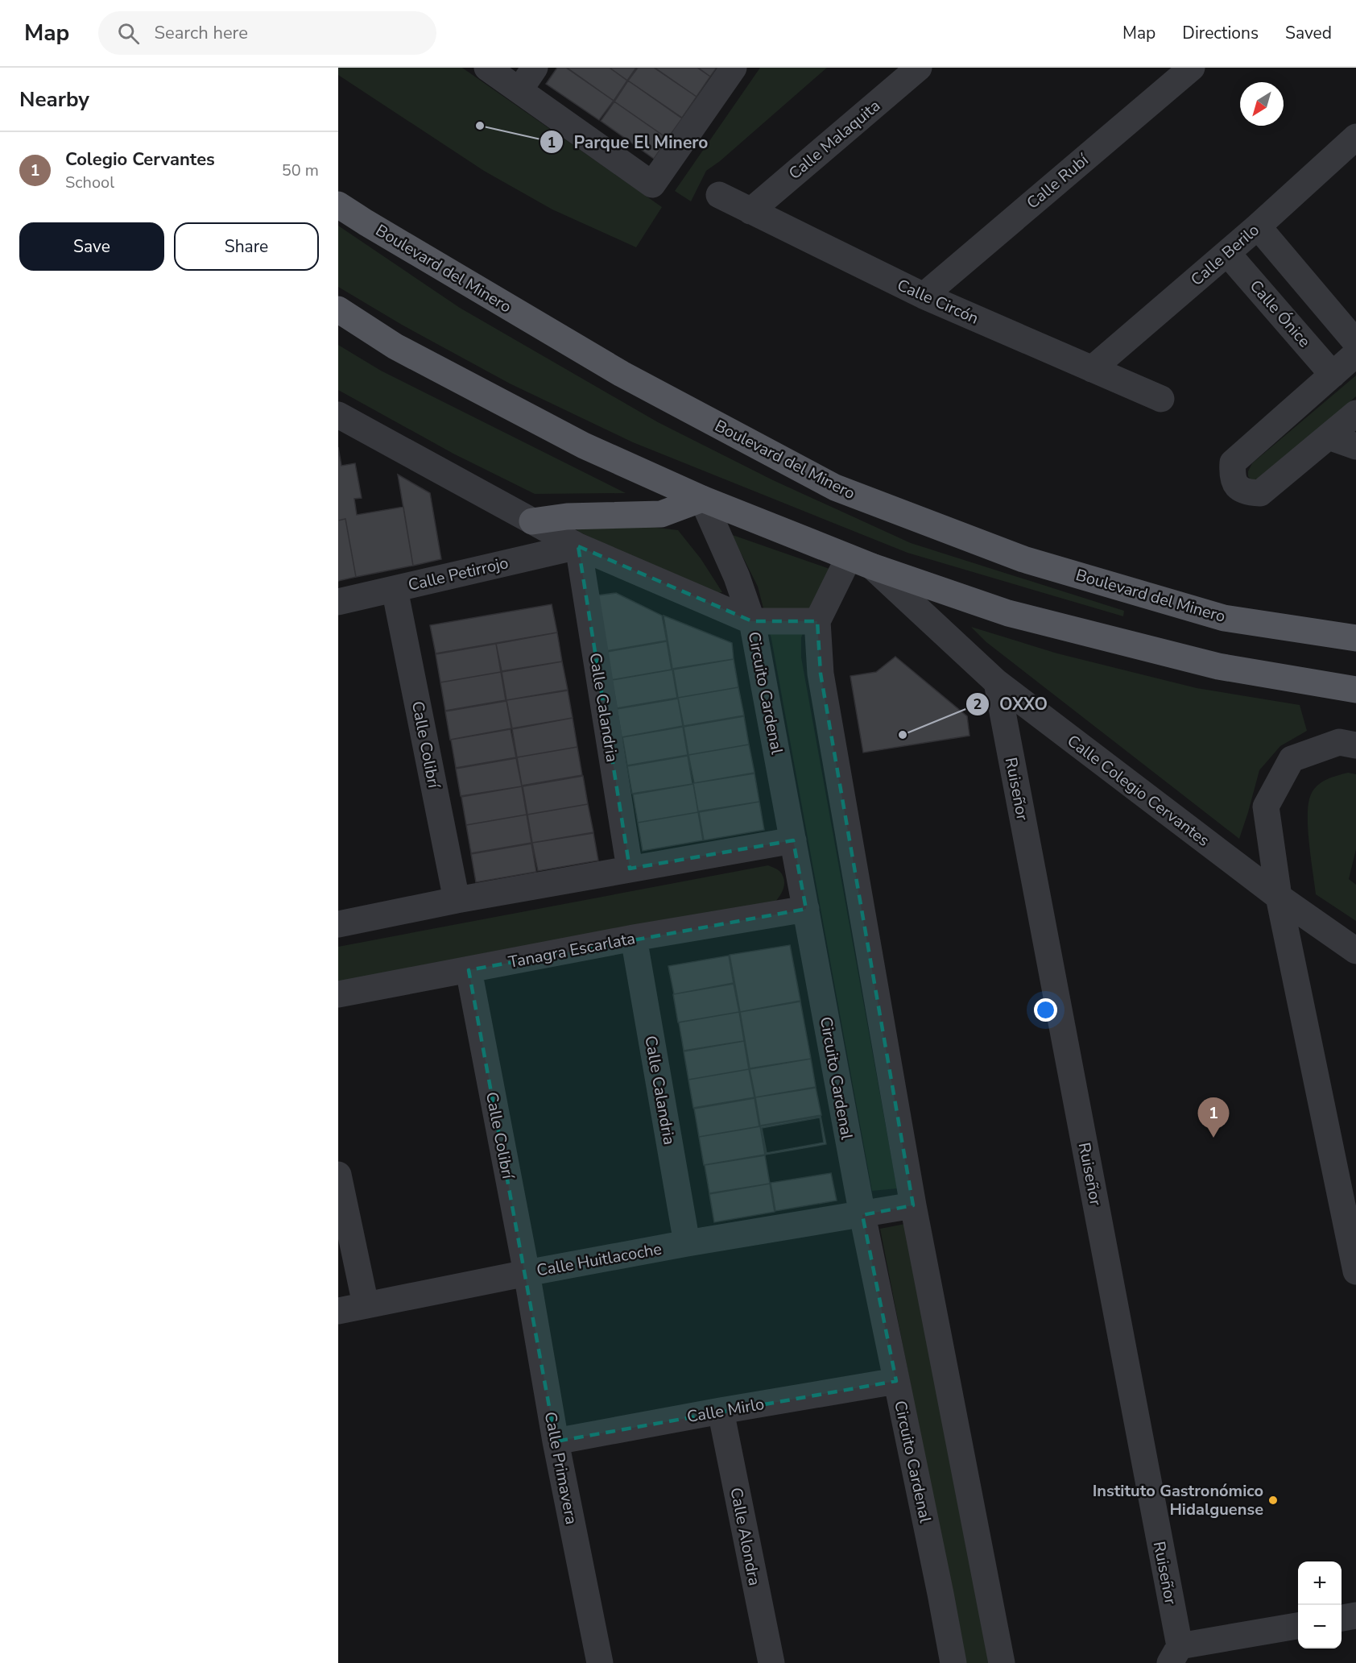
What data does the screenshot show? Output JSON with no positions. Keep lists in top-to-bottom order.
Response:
{
  "streets": {
    "main road": ["Boulevard del Minero"],
    "street": [
      "Calle Malaquita",
      "Calle Rubí",
      "Calle Berilo",
      "Calle Circón",
      "Calle Ónice",
      "Calle Petirrojo",
      "Circuito Cardenal",
      "Calle Calandria",
      "Calle Colibrí",
      "Ruiseñor",
      "Calle Colegio Cervantes",
      "Tanagra Escarlata",
      "Calle Huitlacoche",
      "Calle Mirlo",
      "Calle Primavera",
      "Calle Alondra"
    ]
  },
  "crossings": [
    ["Calle Malaquita", "Calle Circón"],
    ["Calle Rubí", "Calle Circón"],
    ["Calle Berilo", "Calle Circón"],
    ["Calle Berilo", "Calle Ónice"],
    ["Calle Petirrojo", "Calle Calandria"],
    ["Calle Petirrojo", "Calle Colibrí"],
    ["Circuito Cardenal", "Tanagra Escarlata"],
    ["Circuito Cardenal", "Calle Huitlacoche"],
    ["Circuito Cardenal", "Calle Mirlo"],
    ["Calle Calandria", "Tanagra Escarlata"],
    ["Calle Calandria", "Calle Huitlacoche"],
    ["Calle Colibrí", "Tanagra Escarlata"],
    ["Calle Colibrí", "Calle Huitlacoche"],
    ["Calle Colibrí", "Calle Primavera"],
    ["Ruiseñor", "Calle Colegio Cervantes"],
    ["Calle Huitlacoche", "Calle Primavera"],
    ["Calle Mirlo", "Calle Primavera"],
    ["Calle Mirlo", "Calle Alondra"]
  ],
  "places": ["Parque El Minero", "OXXO", "Instituto Gastronómico Hidalguense"],
  "north": "bottom left",
  "page": {
    "header": "Map",
    "search": "Search here",
    "nav": ["Map", "Directions", "Saved"],
    "heading": "Nearby",
    "list": [
      {
        "mark": "1",
        "name": "Colegio Cervantes",
        "note": "School",
        "value": "50 m"
      }
    ],
    "buttons": ["Save", "Share"],
    "pins": "1",
    "map_buttons": ["+", "−"]
  }
}
